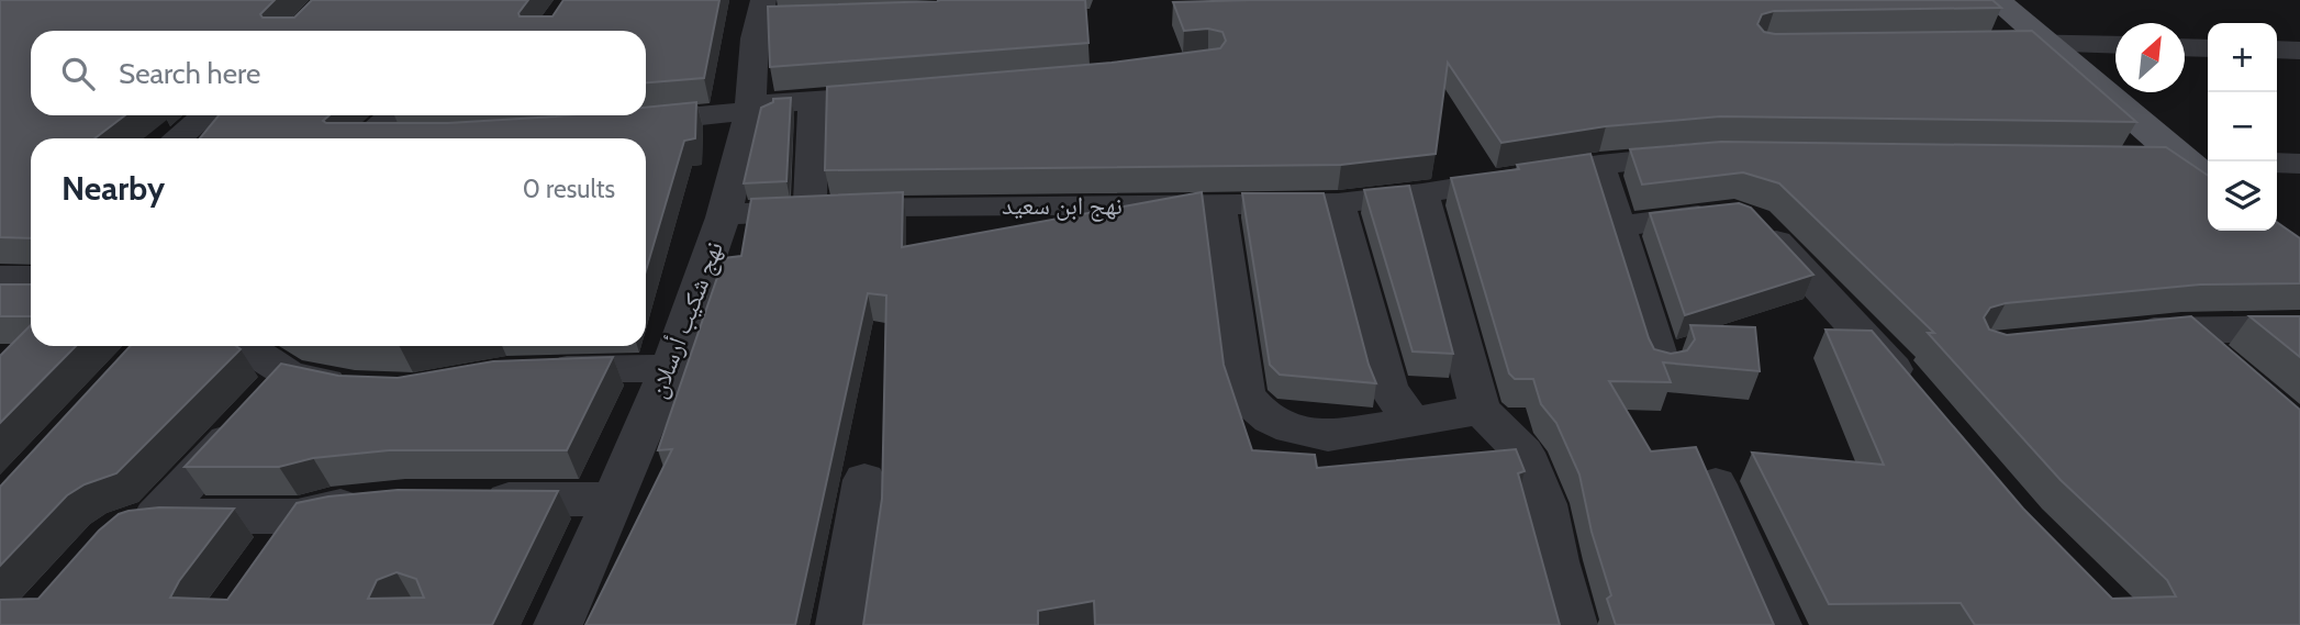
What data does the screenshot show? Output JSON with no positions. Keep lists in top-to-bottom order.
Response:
{
  "streets": {
    "street": ["نهج ابن سعيد", "نهج شكيب أرسلان"]
  },
  "crossings": [
    ["نهج ابن سعيد", "نهج شكيب أرسلان"]
  ],
  "north": "top right",
  "page": {
    "map_buttons": ["+", "−"],
    "search": "Search here",
    "heading": ["Nearby", "0 results"]
  }
}
